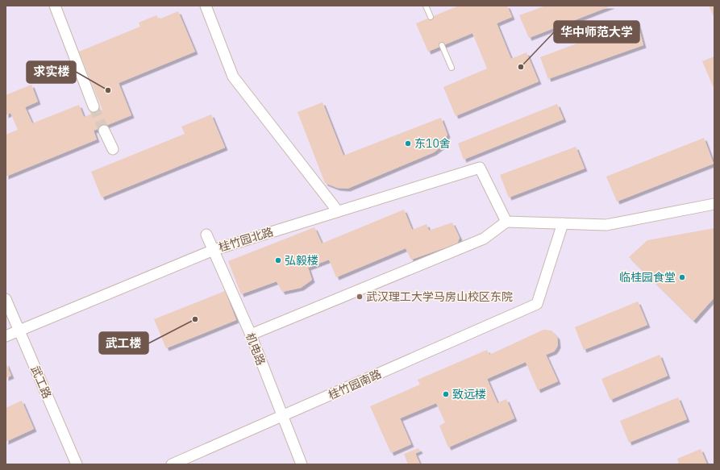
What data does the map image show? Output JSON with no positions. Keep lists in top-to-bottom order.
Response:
{
  "streets": {
    "street": [
      "桂竹园北路",
      "机电路",
      "武工路",
      "桂竹园南路"
    ]
  },
  "crossings": [
    ["桂竹园北路", "机电路"],
    ["桂竹园北路", "武工路"],
    ["机电路", "桂竹园南路"]
  ],
  "places": [
    "华中师范大学",
    "求实楼",
    "东10舍",
    "弘毅楼",
    "临桂园食堂",
    "武汉理工大学马房山校区东院",
    "武工楼",
    "致远楼"
  ]
}
